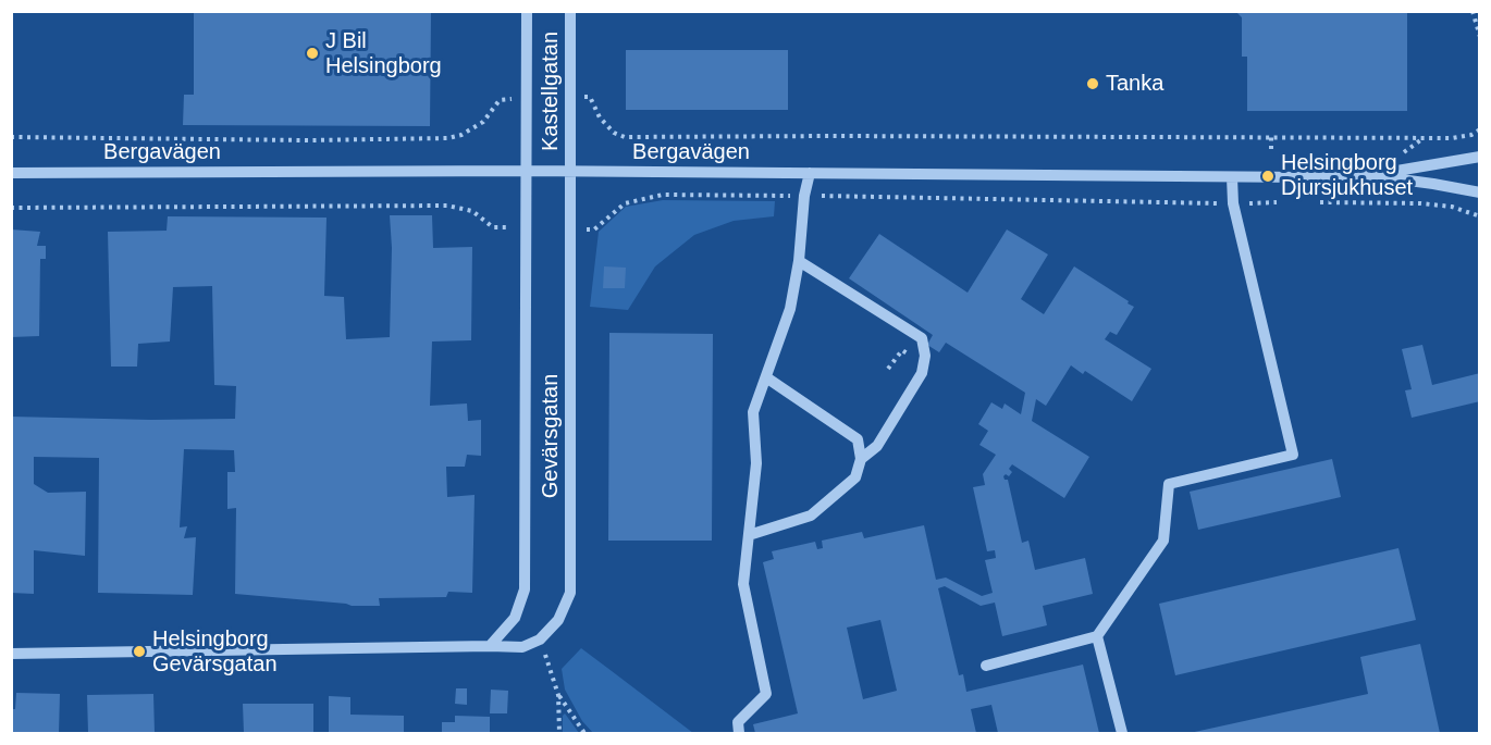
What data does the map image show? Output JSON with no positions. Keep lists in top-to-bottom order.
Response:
{
  "streets": {
    "street": ["Kastellgatan", "Bergavägen", "Gevärsgatan"]
  },
  "crossings": [
    ["Kastellgatan", "Bergavägen"],
    ["Kastellgatan", "Gevärsgatan"],
    ["Bergavägen", "Gevärsgatan"]
  ],
  "places": [
    "J Bil Helsingborg",
    "Tanka",
    "Helsingborg Djursjukhuset",
    "Helsingborg Gevärsgatan"
  ]
}
